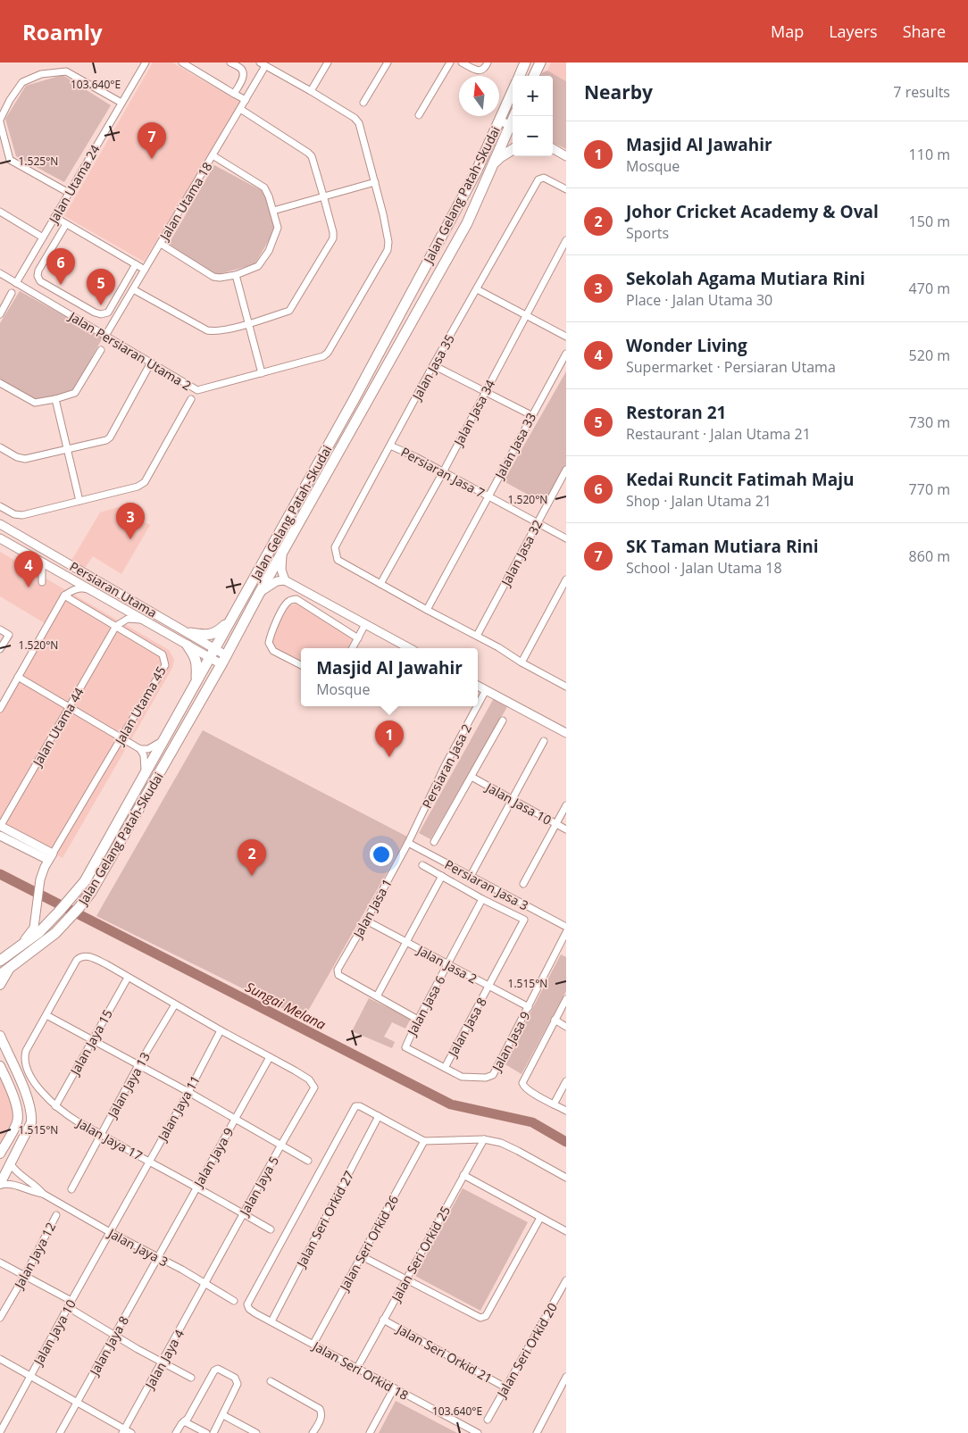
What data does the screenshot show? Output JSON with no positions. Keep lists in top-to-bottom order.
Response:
{
  "streets": {
    "main road": ["Jalan Gelang Patah-Skudai"],
    "street": [
      "Jalan Utama 24",
      "Jalan Utama 18",
      "Jalan Persiaran Utama 2",
      "Jalan Jasa 35",
      "Jalan Jasa 34",
      "Jalan Jasa 33",
      "Persiaran Jasa 7",
      "Jalan Jasa 32",
      "Persiaran Utama",
      "Jalan Utama 45",
      "Jalan Utama 44",
      "Persiaran Jasa 2",
      "Jalan Jasa 10",
      "Persiaran Jasa 3",
      "Jalan Jasa 1",
      "Jalan Jasa 2",
      "Jalan Jasa 6",
      "Jalan Jasa 8",
      "Jalan Jasa 9",
      "Jalan Jaya 15",
      "Jalan Jaya 13",
      "Jalan Jaya 11",
      "Jalan Jaya 17",
      "Jalan Jaya 9",
      "Jalan Jaya 5",
      "Jalan Seri Orkid 27",
      "Jalan Seri Orkid 26",
      "Jalan Jaya 3",
      "Jalan Seri Orkid 25",
      "Jalan Jaya 12",
      "Jalan Jaya 10",
      "Jalan Jaya 8",
      "Jalan Seri Orkid 20",
      "Jalan Seri Orkid 21",
      "Jalan Jaya 4",
      "Jalan Seri Orkid 18"
    ]
  },
  "crossings": [
    ["Jalan Utama 24", "Jalan Persiaran Utama 2"],
    ["Jalan Gelang Patah-Skudai", "Persiaran Utama"],
    ["Jalan Utama 18", "Jalan Persiaran Utama 2"],
    ["Jalan Jasa 35", "Jalan Jasa 34"],
    ["Jalan Jasa 35", "Persiaran Jasa 7"],
    ["Jalan Jasa 34", "Persiaran Jasa 7"],
    ["Jalan Jasa 33", "Persiaran Jasa 7"],
    ["Persiaran Jasa 7", "Jalan Jasa 32"],
    ["Jalan Utama 45", "Jalan Utama 44"],
    ["Persiaran Jasa 2", "Persiaran Jasa 3"],
    ["Persiaran Jasa 2", "Jalan Jasa 1"],
    ["Persiaran Jasa 3", "Jalan Jasa 1"],
    ["Jalan Jasa 1", "Jalan Jasa 2"],
    ["Jalan Jasa 2", "Jalan Jasa 6"],
    ["Jalan Jasa 2", "Jalan Jasa 8"],
    ["Jalan Jasa 2", "Jalan Jasa 9"],
    ["Jalan Jasa 6", "Jalan Jasa 8"],
    ["Jalan Jasa 6", "Jalan Jasa 9"],
    ["Jalan Jasa 8", "Jalan Jasa 9"],
    ["Jalan Jaya 15", "Jalan Jaya 17"],
    ["Jalan Jaya 13", "Jalan Jaya 17"],
    ["Jalan Jaya 11", "Jalan Jaya 17"],
    ["Jalan Jaya 11", "Jalan Jaya 3"],
    ["Jalan Jaya 11", "Jalan Jaya 10"],
    ["Jalan Jaya 17", "Jalan Jaya 9"],
    ["Jalan Jaya 17", "Jalan Jaya 5"],
    ["Jalan Jaya 9", "Jalan Jaya 5"],
    ["Jalan Jaya 9", "Jalan Jaya 3"],
    ["Jalan Jaya 9", "Jalan Jaya 8"],
    ["Jalan Jaya 5", "Jalan Jaya 3"],
    ["Jalan Jaya 5", "Jalan Jaya 4"],
    ["Jalan Seri Orkid 27", "Jalan Seri Orkid 18"],
    ["Jalan Seri Orkid 26", "Jalan Seri Orkid 18"],
    ["Jalan Jaya 3", "Jalan Jaya 10"],
    ["Jalan Jaya 3", "Jalan Jaya 8"],
    ["Jalan Jaya 3", "Jalan Jaya 4"],
    ["Jalan Seri Orkid 25", "Jalan Seri Orkid 21"],
    ["Jalan Seri Orkid 25", "Jalan Seri Orkid 18"],
    ["Jalan Seri Orkid 20", "Jalan Seri Orkid 21"]
  ],
  "water": ["Sungai Melana"],
  "north": "top",
  "page": {
    "header": "Roamly",
    "nav": ["Map", "Layers", "Share"],
    "heading": ["Nearby", "7 results"],
    "map_buttons": ["+", "−"],
    "list": [
      {
        "mark": "1",
        "name": "Masjid Al Jawahir",
        "note": "Mosque",
        "value": "110 m"
      },
      {
        "mark": "2",
        "name": "Johor Cricket Academy & Oval",
        "note": "Sports",
        "value": "150 m"
      },
      {
        "mark": "3",
        "name": "Sekolah Agama Mutiara Rini",
        "note": "Place · Jalan Utama 30",
        "value": "470 m"
      },
      {
        "mark": "4",
        "name": "Wonder Living",
        "note": "Supermarket · Persiaran Utama",
        "value": "520 m"
      },
      {
        "mark": "5",
        "name": "Restoran 21",
        "note": "Restaurant · Jalan Utama 21",
        "value": "730 m"
      },
      {
        "mark": "6",
        "name": "Kedai Runcit Fatimah Maju",
        "note": "Shop · Jalan Utama 21",
        "value": "770 m"
      },
      {
        "mark": "7",
        "name": "SK Taman Mutiara Rini",
        "note": "School · Jalan Utama 18",
        "value": "860 m"
      }
    ],
    "pins": [
      "7",
      "6",
      "5",
      "3",
      "4",
      "1",
      "2"
    ],
    "popup": ["Masjid Al Jawahir", "Mosque"]
  },
  "coordinates": [
    "103.640°E",
    "1.525°N",
    "1.520°N",
    "1.515°N"
  ]
}
